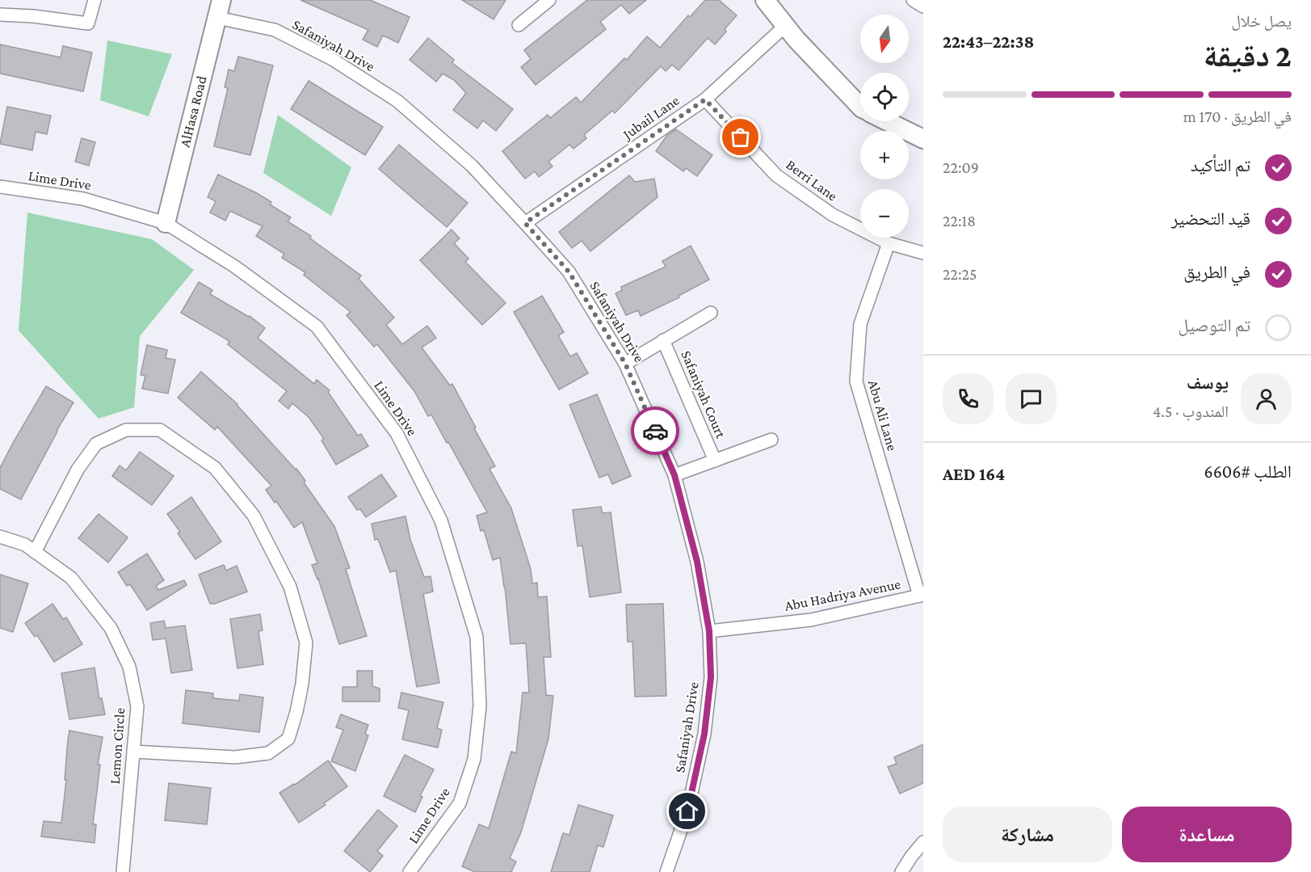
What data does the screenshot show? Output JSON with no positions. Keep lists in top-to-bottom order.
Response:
{
  "streets": {
    "main road": ["AlHasa Road"],
    "street": [
      "Safaniyah Drive",
      "Jubail Lane",
      "Lime Drive",
      "Berri Lane",
      "Safaniyah Court",
      "Abu Ali Lane",
      "Abu Hadriya Avenue",
      "Lemon Circle"
    ]
  },
  "crossings": [
    ["Safaniyah Drive", "AlHasa Road"],
    ["Safaniyah Drive", "Jubail Lane"],
    ["Safaniyah Drive", "Safaniyah Court"],
    ["Safaniyah Drive", "Abu Hadriya Avenue"],
    ["AlHasa Road", "Lime Drive"],
    ["Jubail Lane", "Berri Lane"],
    ["Berri Lane", "Abu Ali Lane"],
    ["Abu Ali Lane", "Abu Hadriya Avenue"]
  ],
  "north": "bottom",
  "page": {
    "heading": ["2 دقيقة", "يصل خلال", "22:38–22:43"],
    "panel": [
      "يوسف",
      "المندوب · 4.5",
      "الطلب #6606",
      "AED 164"
    ],
    "map_buttons": ["+", "−"],
    "bar": "في الطريق · 170 m",
    "list": [
      ["تم التأكيد", "22:09"],
      ["قيد التحضير", "22:18"],
      ["في الطريق", "22:25"],
      "تم التوصيل"
    ],
    "buttons": ["مساعدة", "مشاركة"]
  }
}
